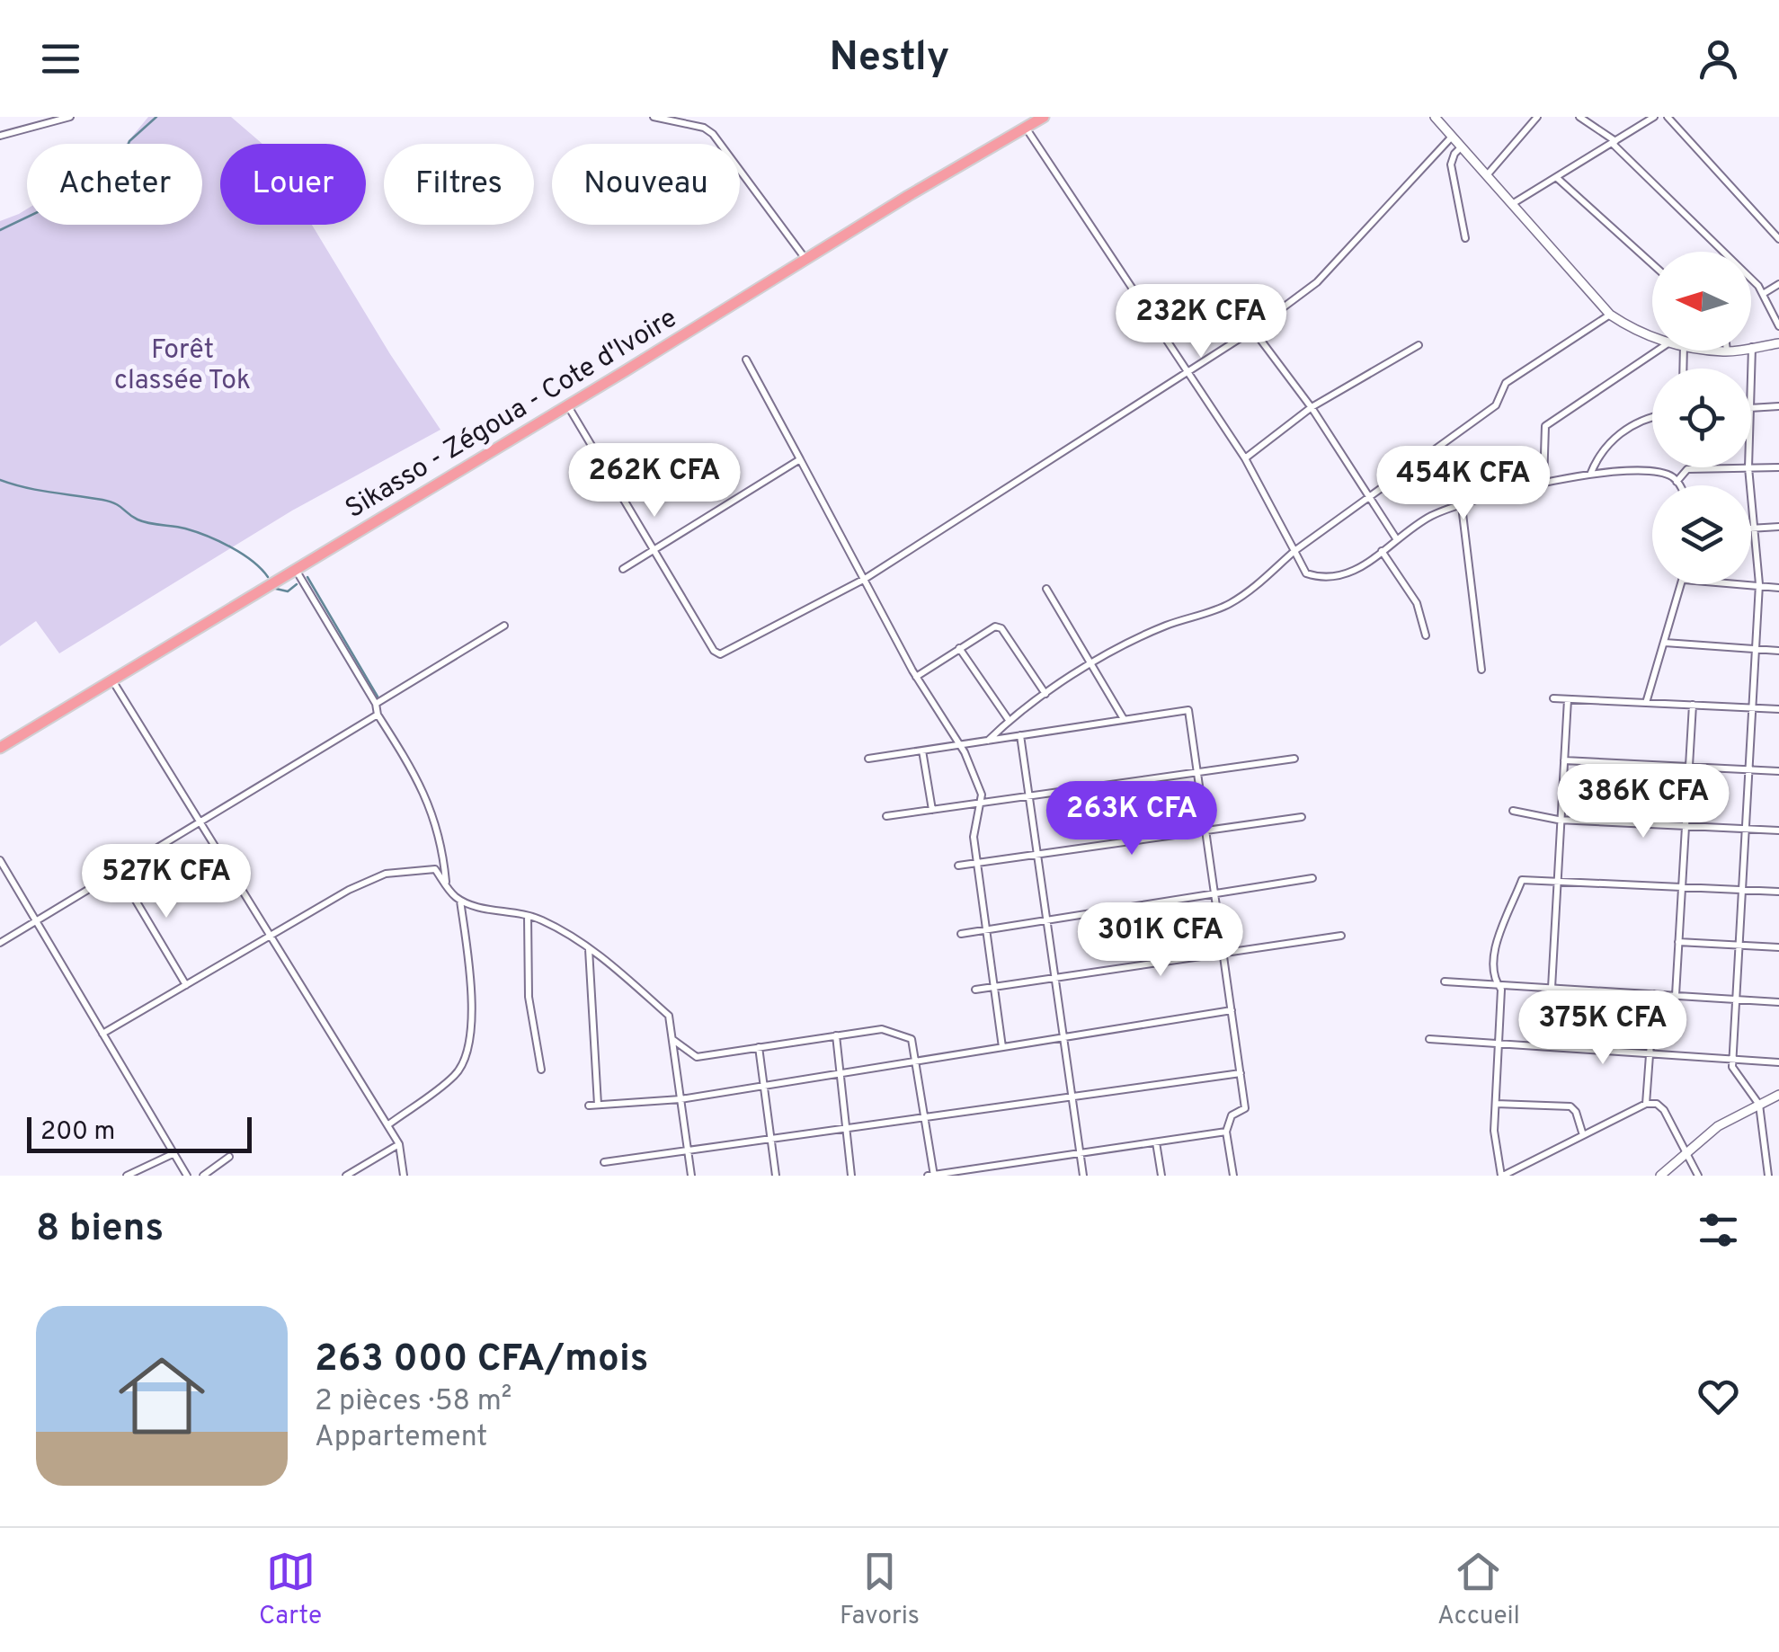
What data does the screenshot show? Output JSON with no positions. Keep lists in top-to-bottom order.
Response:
{
  "streets": {
    "highway": ["Sikasso - Zégoua - Cote d'Ivoire"]
  },
  "parks": ["Forêt classée Tok"],
  "scale_bar": "200 m",
  "north": "left",
  "page": {
    "header": "Nestly",
    "chip": [
      "Acheter",
      "Louer",
      "Filtres",
      "Nouveau"
    ],
    "price": [
      "232K CFA",
      "262K CFA",
      "454K CFA",
      "386K CFA",
      "263K CFA",
      "527K CFA",
      "301K CFA",
      "375K CFA"
    ],
    "scale": "200 m",
    "heading": "8 biens",
    "list": [
      {
        "name": "263 000 CFA/mois",
        "note": "2 pièces · 58 m² · Appartement"
      }
    ],
    "tabs": ["Carte", "Favoris", "Accueil"]
  }
}
